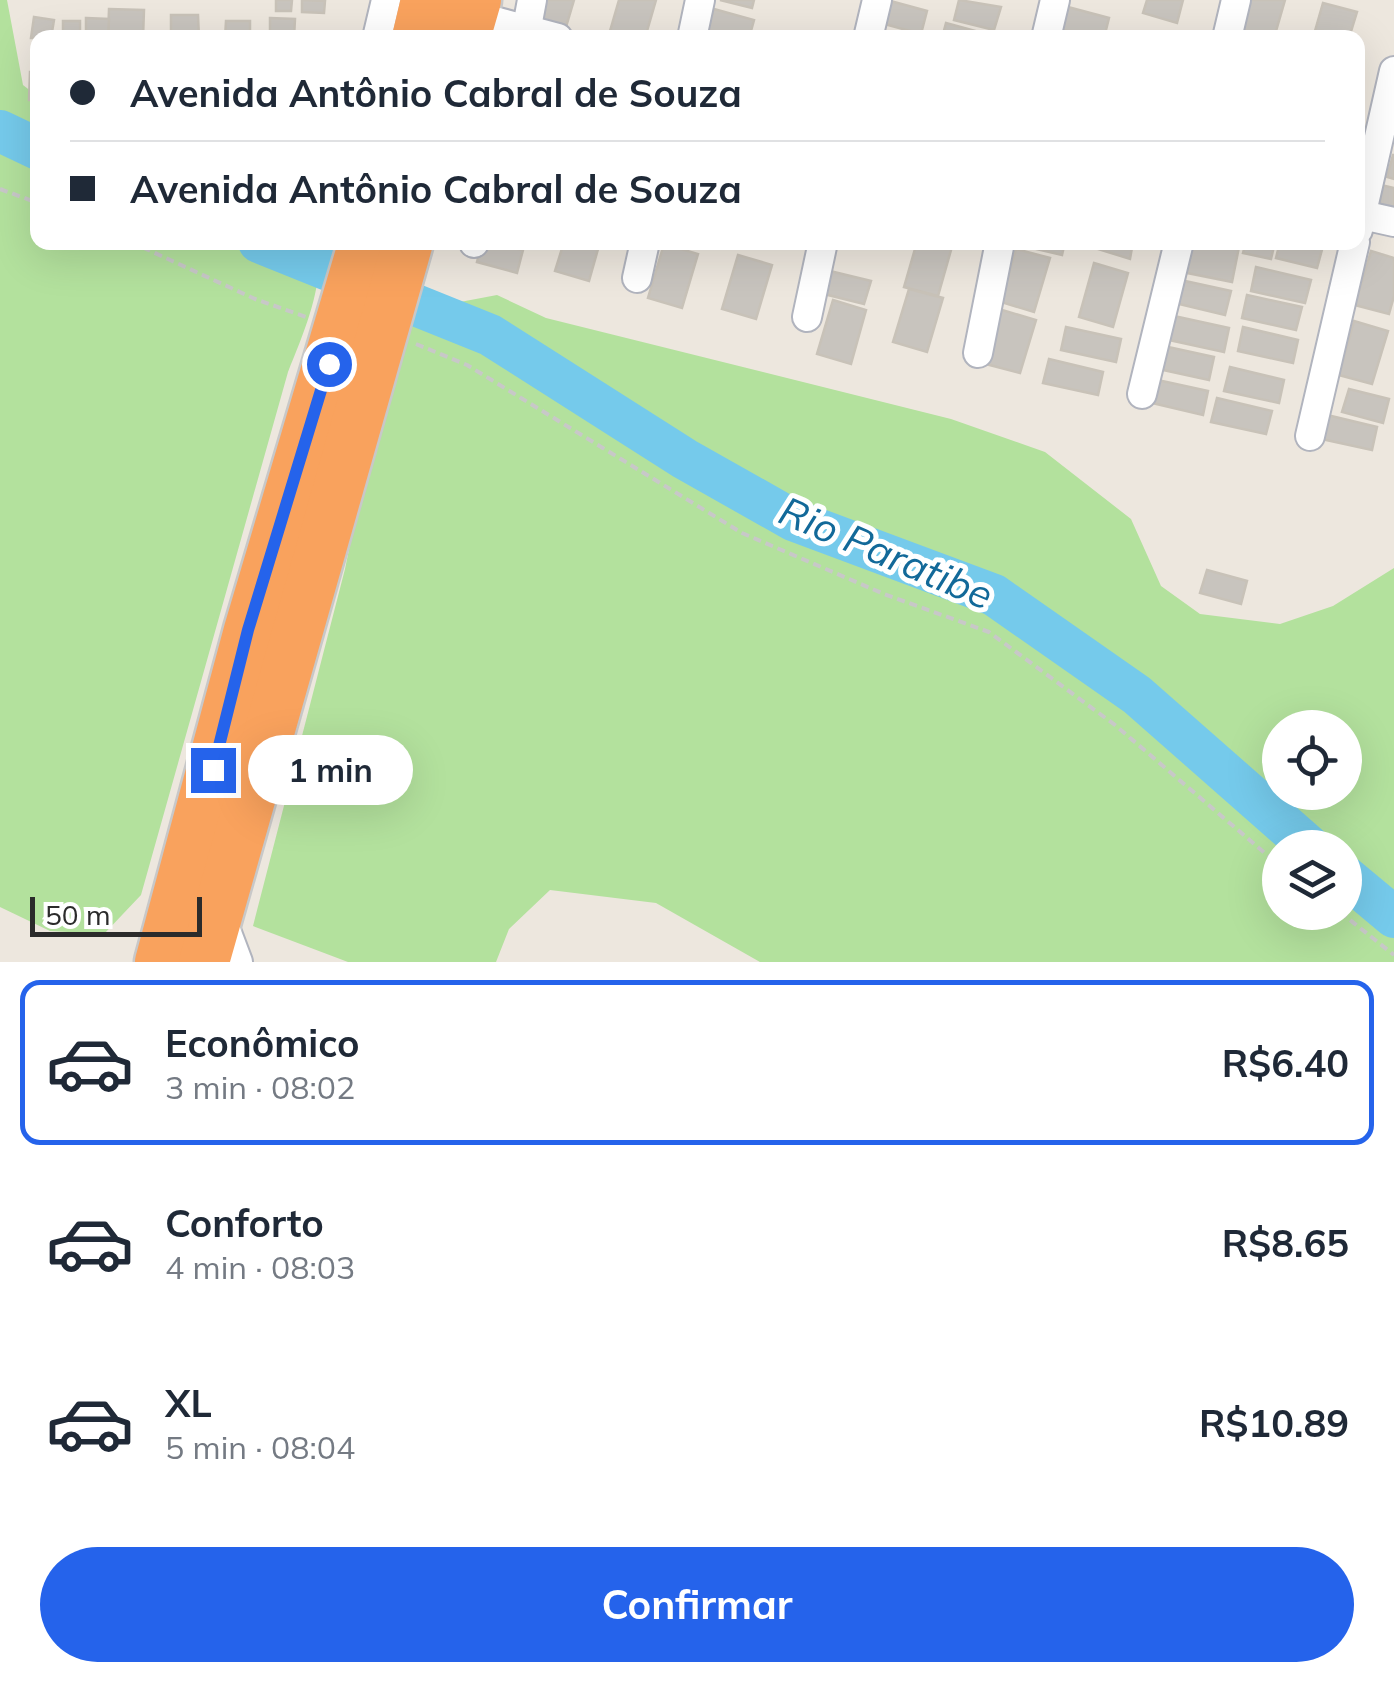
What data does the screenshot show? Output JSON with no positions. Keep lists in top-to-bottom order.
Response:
{
  "water": ["Rio Paratibe"],
  "scale_bar": "50 m",
  "page": {
    "banner": ["Avenida Antônio Cabral de Souza", "Avenida Antônio Cabral de Souza"],
    "bubble": "1 min",
    "scale": "50 m",
    "list": [
      {
        "name": "Econômico",
        "note": "3 min · 08:02",
        "value": "R$6.40"
      },
      {
        "name": "Conforto",
        "note": "4 min · 08:03",
        "value": "R$8.65"
      },
      {
        "name": "XL",
        "note": "5 min · 08:04",
        "value": "R$10.89"
      }
    ],
    "buttons": "Confirmar"
  }
}
